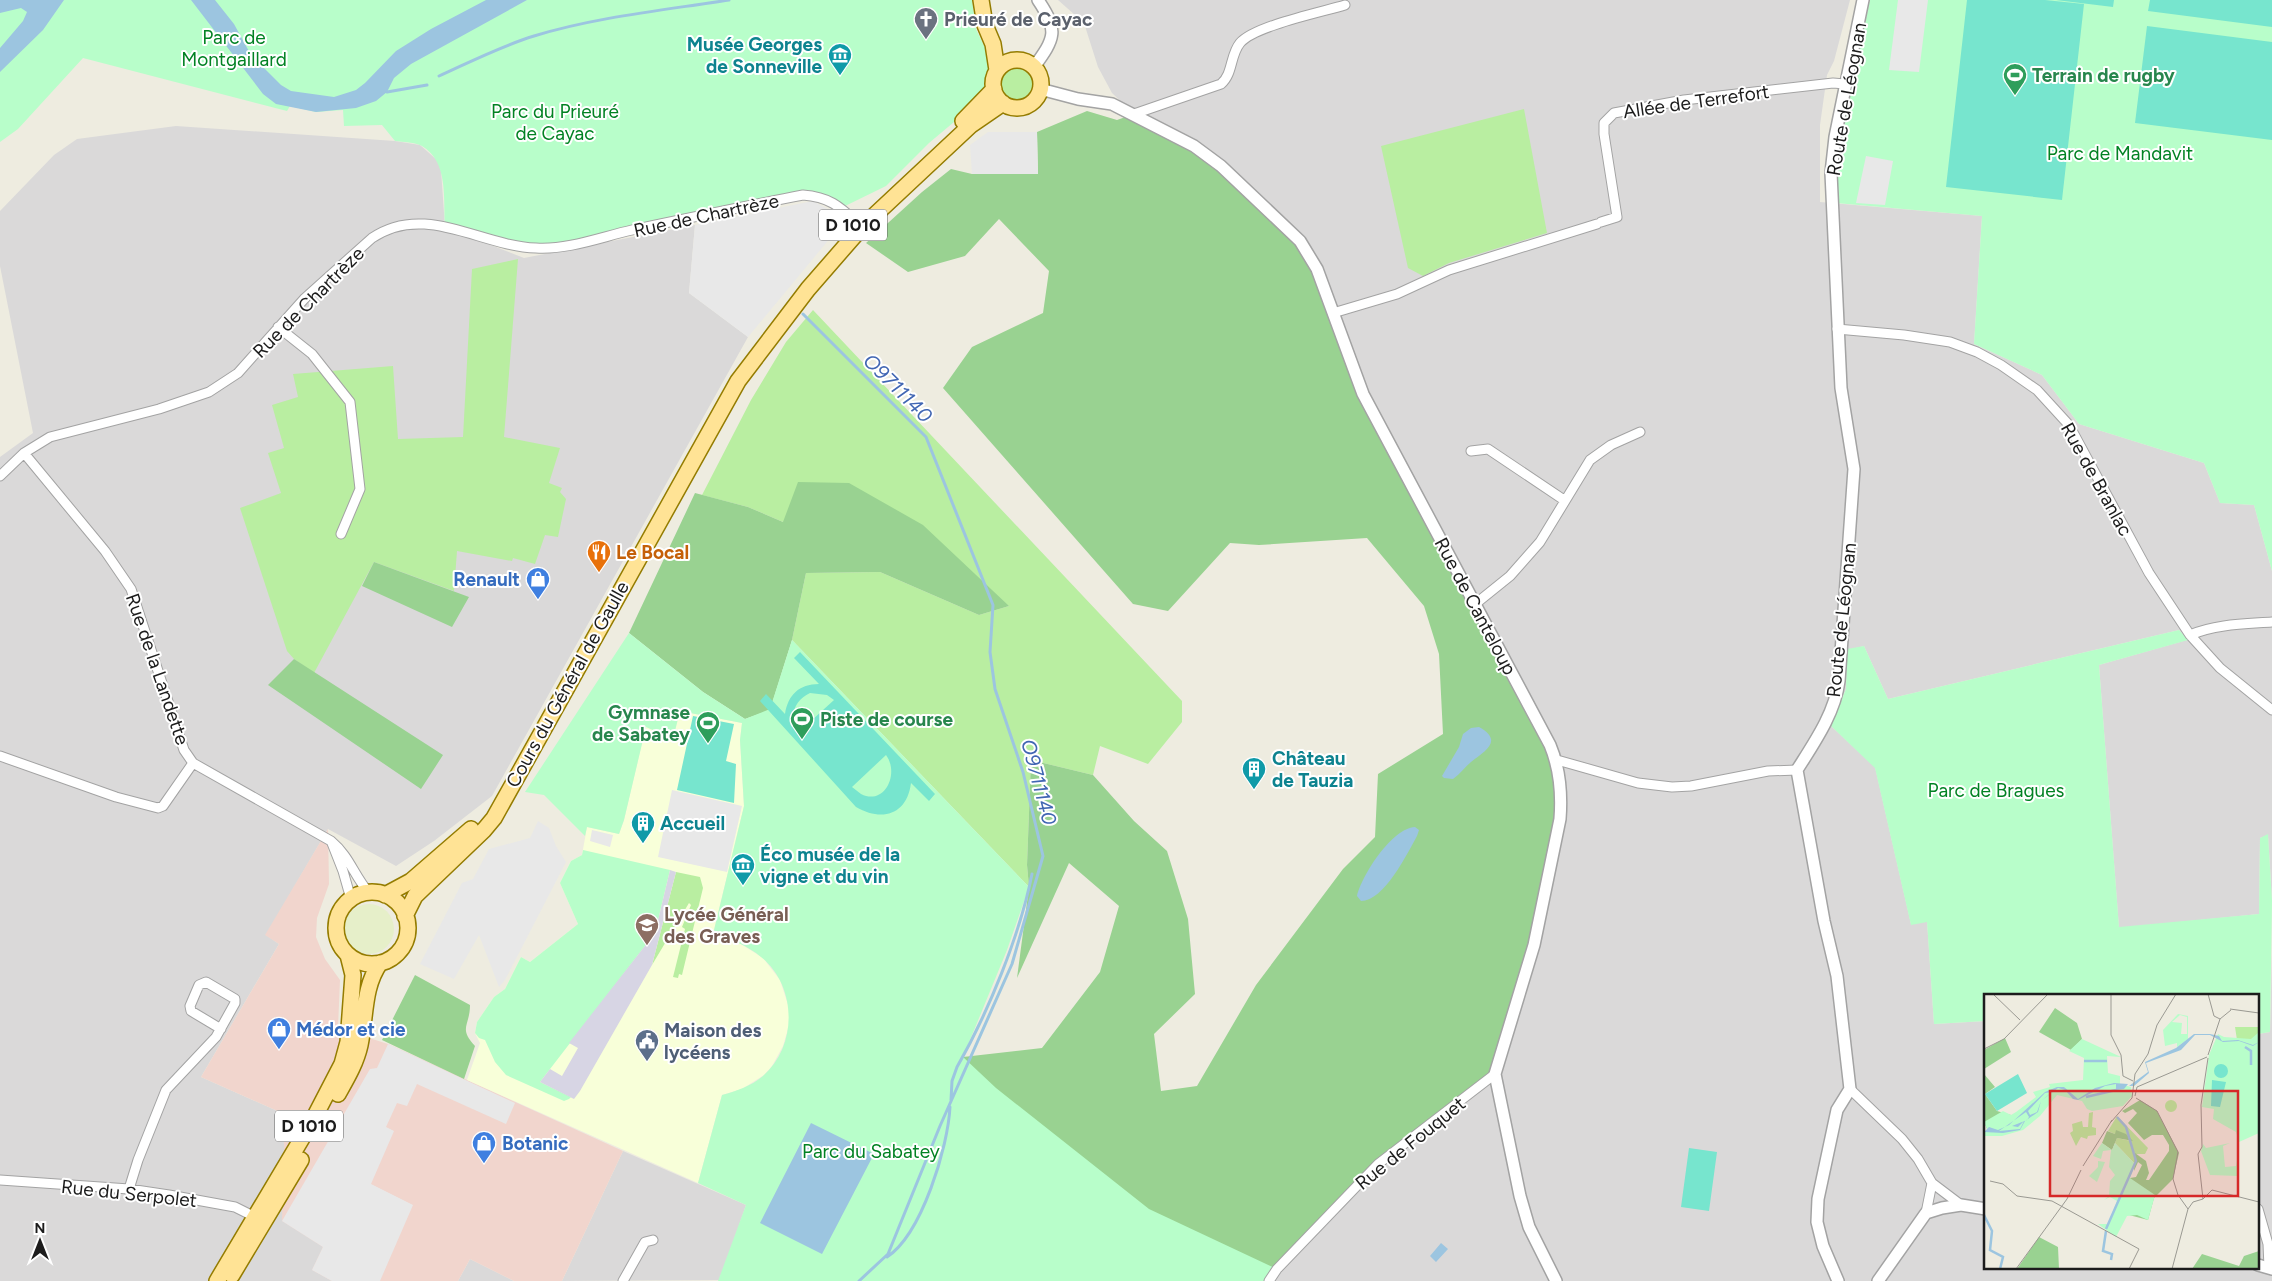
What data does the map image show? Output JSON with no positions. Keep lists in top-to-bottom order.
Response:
{
  "streets": {
    "main road": ["D 1010", "Cours du Général de Gaulle"],
    "street": [
      "Route de Léognan",
      "Allée de Terrefort",
      "Rue de Chartrèze",
      "Rue de Branlac",
      "Rue de Canteloup",
      "Rue de la Landette",
      "Rue de Fouquet",
      "Rue du Serpolet"
    ]
  },
  "crossings": [
    ["Route de Léognan", "Allée de Terrefort"],
    ["Route de Léognan", "Rue de Branlac"],
    ["Allée de Terrefort", "Rue de Canteloup"],
    ["Rue de Chartrèze", "D 1010"],
    ["Rue de Chartrèze", "Rue de la Landette"],
    ["Rue de Chartrèze", "Cours du Général de Gaulle"],
    ["D 1010", "Rue de Canteloup"],
    ["D 1010", "Rue de la Landette"],
    ["D 1010", "Cours du Général de Gaulle"],
    ["D 1010", "Rue du Serpolet"],
    ["Rue de Canteloup", "Rue de Fouquet"],
    ["Rue de la Landette", "Cours du Général de Gaulle"]
  ],
  "water": ["O9711140"],
  "parks": [
    "Parc de Montgaillard",
    "Parc du Prieuré de Cayac",
    "Parc de Mandavit",
    "Parc de Bragues",
    "Parc du Sabatey"
  ],
  "places": {
    "church": ["Prieuré de Cayac"],
    "museum": ["Musée Georges de Sonneville", "Éco musée de la vigne et du vin"],
    "sports": ["Terrain de rugby", "Piste de course", "Gymnase de Sabatey"],
    "restaurant": ["Le Bocal"],
    "shop": ["Renault", "Médor et cie", "Botanic"],
    "building": ["Château de Tauzia", "Accueil"],
    "school or university": ["Lycée Général des Graves"],
    "public building": ["Maison des lycéens"]
  },
  "north": "top"
}
